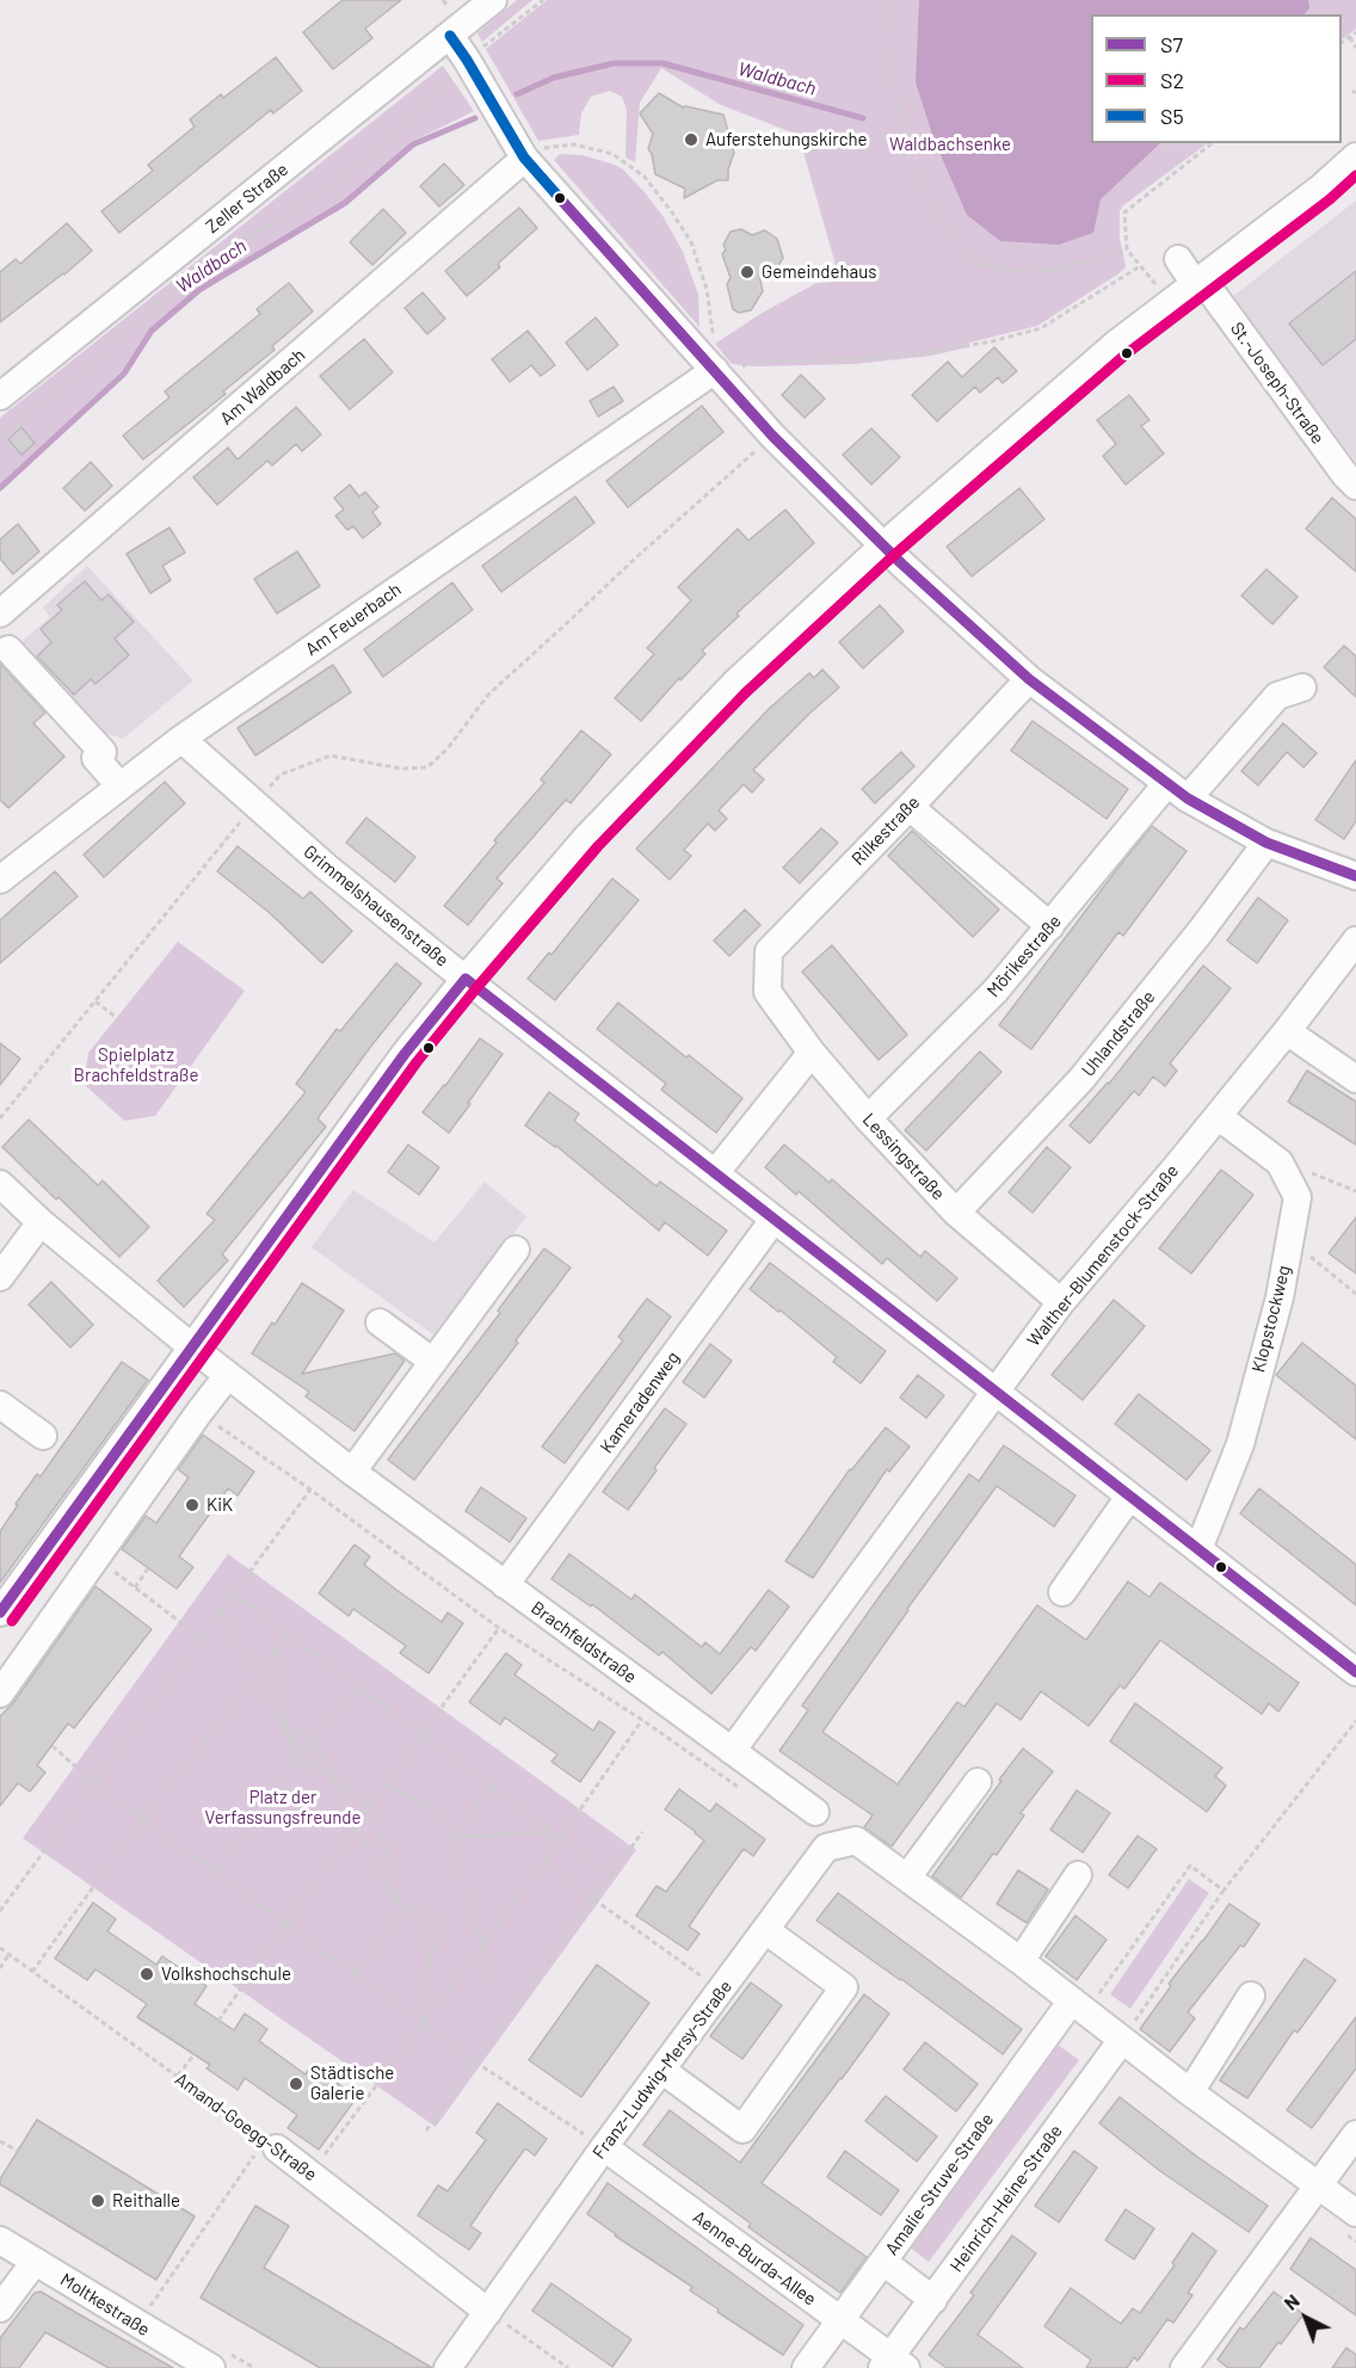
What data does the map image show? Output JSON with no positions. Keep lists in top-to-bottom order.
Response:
{
  "streets": {
    "street": [
      "Zeller Straße",
      "St.-Joseph-Straße",
      "Am Waldbach",
      "Am Feuerbach",
      "Rilkestraße",
      "Grimmelshausenstraße",
      "Mörikestraße",
      "Uhlandstraße",
      "Lessingstraße",
      "Walther-Blumenstock-Straße",
      "Klopstockweg",
      "Kameradenweg",
      "Brachfeldstraße",
      "Franz-Ludwig-Mersy-Straße",
      "Amand-Goegg-Straße",
      "Amalie-Struve-Straße",
      "Heinrich-Heine-Straße",
      "Aenne-Burda-Allee",
      "Moltkestraße"
    ]
  },
  "crossings": [
    ["Am Feuerbach", "Grimmelshausenstraße"],
    ["Rilkestraße", "Lessingstraße"],
    ["Grimmelshausenstraße", "Walther-Blumenstock-Straße"],
    ["Grimmelshausenstraße", "Klopstockweg"],
    ["Grimmelshausenstraße", "Kameradenweg"],
    ["Mörikestraße", "Lessingstraße"],
    ["Uhlandstraße", "Lessingstraße"],
    ["Lessingstraße", "Walther-Blumenstock-Straße"],
    ["Walther-Blumenstock-Straße", "Klopstockweg"],
    ["Walther-Blumenstock-Straße", "Brachfeldstraße"],
    ["Kameradenweg", "Brachfeldstraße"],
    ["Franz-Ludwig-Mersy-Straße", "Amand-Goegg-Straße"],
    ["Franz-Ludwig-Mersy-Straße", "Amalie-Struve-Straße"],
    ["Franz-Ludwig-Mersy-Straße", "Heinrich-Heine-Straße"],
    ["Franz-Ludwig-Mersy-Straße", "Aenne-Burda-Allee"],
    ["Amalie-Struve-Straße", "Aenne-Burda-Allee"],
    ["Heinrich-Heine-Straße", "Aenne-Burda-Allee"]
  ],
  "water": ["Waldbach"],
  "parks": ["Waldbachsenke", "Spielplatz Brachfeldstraße", "Platz der Verfassungsfreunde"],
  "places": [
    "Auferstehungskirche",
    "Gemeindehaus",
    "KiK",
    "Volkshochschule",
    "Städtische Galerie",
    "Reithalle"
  ],
  "lines": ["transit line S5", "transit line S2", "transit line S7"],
  "legend": ["S7", "S2", "S5"],
  "north": "top left"
}
